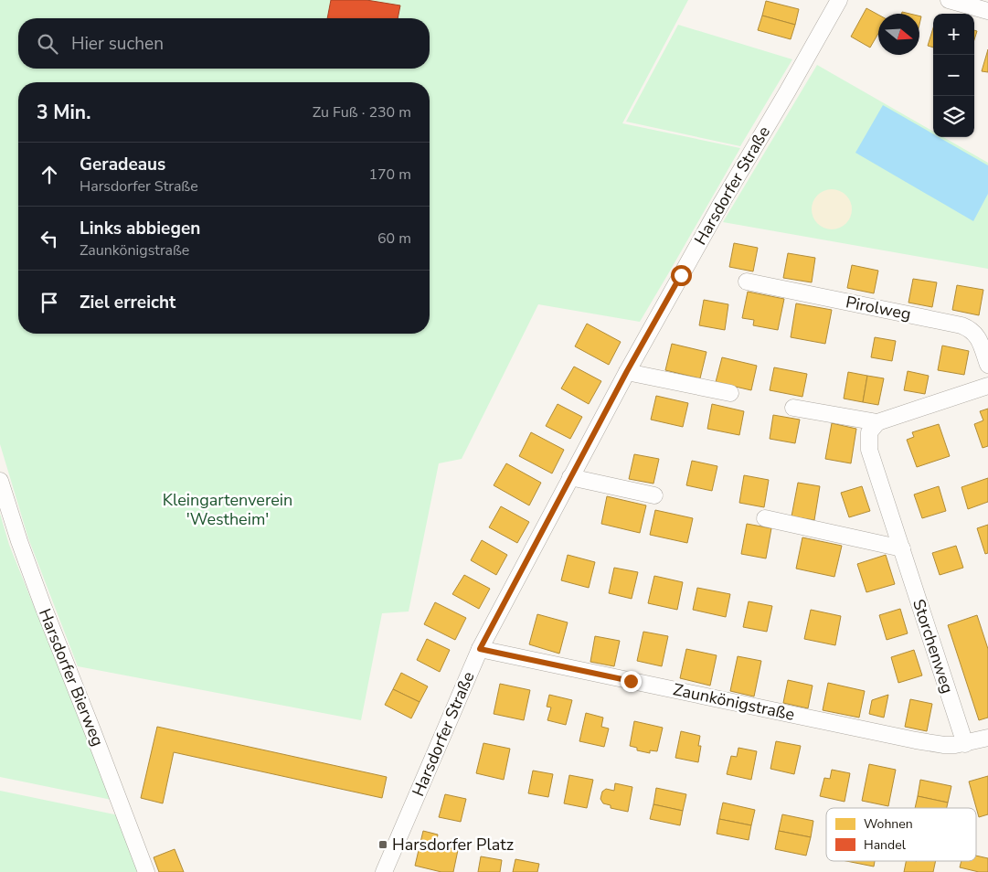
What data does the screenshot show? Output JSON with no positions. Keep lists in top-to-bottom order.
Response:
{
  "streets": {
    "street": [
      "Harsdorfer Straße",
      "Pirolweg",
      "Storchenweg",
      "Harsdorfer Bierweg",
      "Zaunkönigstraße"
    ]
  },
  "crossings": [
    ["Harsdorfer Straße", "Zaunkönigstraße"],
    ["Storchenweg", "Zaunkönigstraße"]
  ],
  "parks": ["Kleingartenverein 'Westheim'"],
  "places": {
    "transit": ["Harsdorfer Platz"]
  },
  "legend": ["Wohnen", "Handel"],
  "north": "right",
  "page": {
    "map_buttons": ["+", "−"],
    "search": "Hier suchen",
    "heading": ["3 Min.", "Zu Fuß · 230 m"],
    "list": [
      ["Geradeaus", "Harsdorfer Straße", "170 m"],
      ["Links abbiegen", "Zaunkönigstraße", "60 m"],
      "Ziel erreicht"
    ]
  }
}
